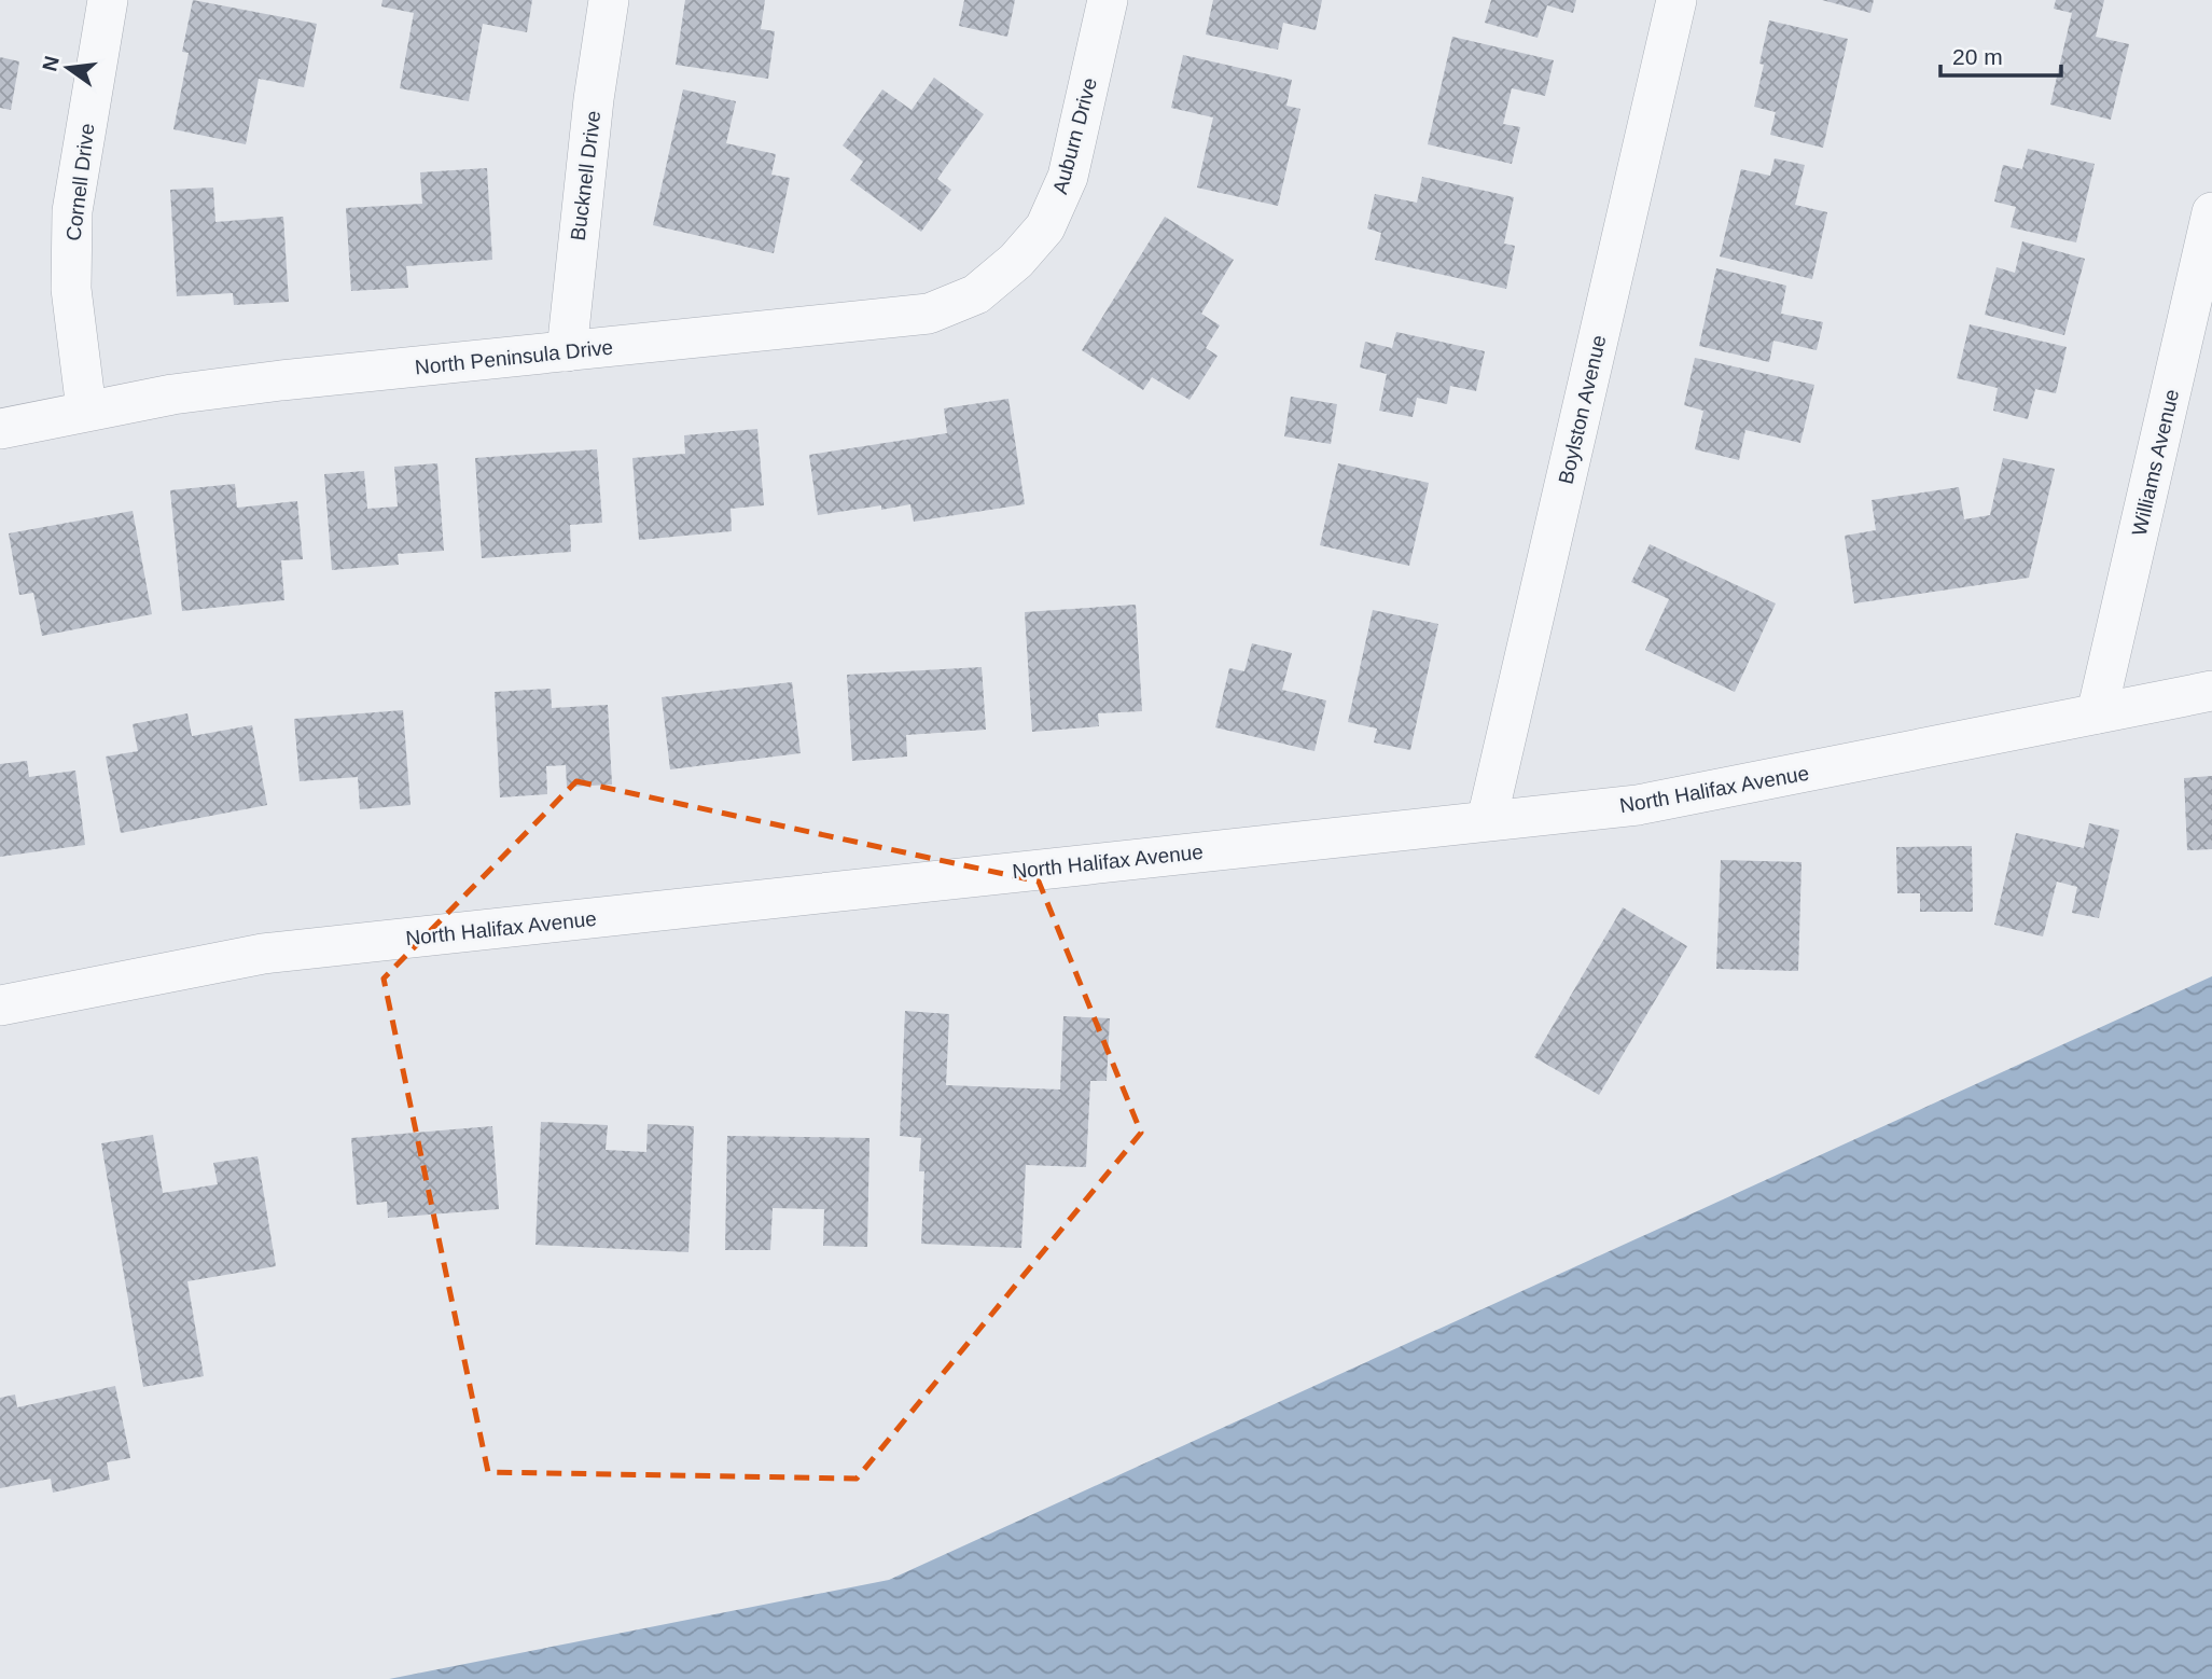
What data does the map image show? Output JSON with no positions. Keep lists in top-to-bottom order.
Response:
{
  "streets": {
    "street": [
      "Auburn Drive",
      "Bucknell Drive",
      "Cornell Drive",
      "North Peninsula Drive",
      "Boylston Avenue",
      "Williams Avenue",
      "North Halifax Avenue"
    ]
  },
  "crossings": [
    ["Auburn Drive", "North Peninsula Drive"],
    ["Bucknell Drive", "North Peninsula Drive"],
    ["Cornell Drive", "North Peninsula Drive"],
    ["Boylston Avenue", "North Halifax Avenue"],
    ["Williams Avenue", "North Halifax Avenue"]
  ],
  "scale_bar": "20 m",
  "north": "left"
}
